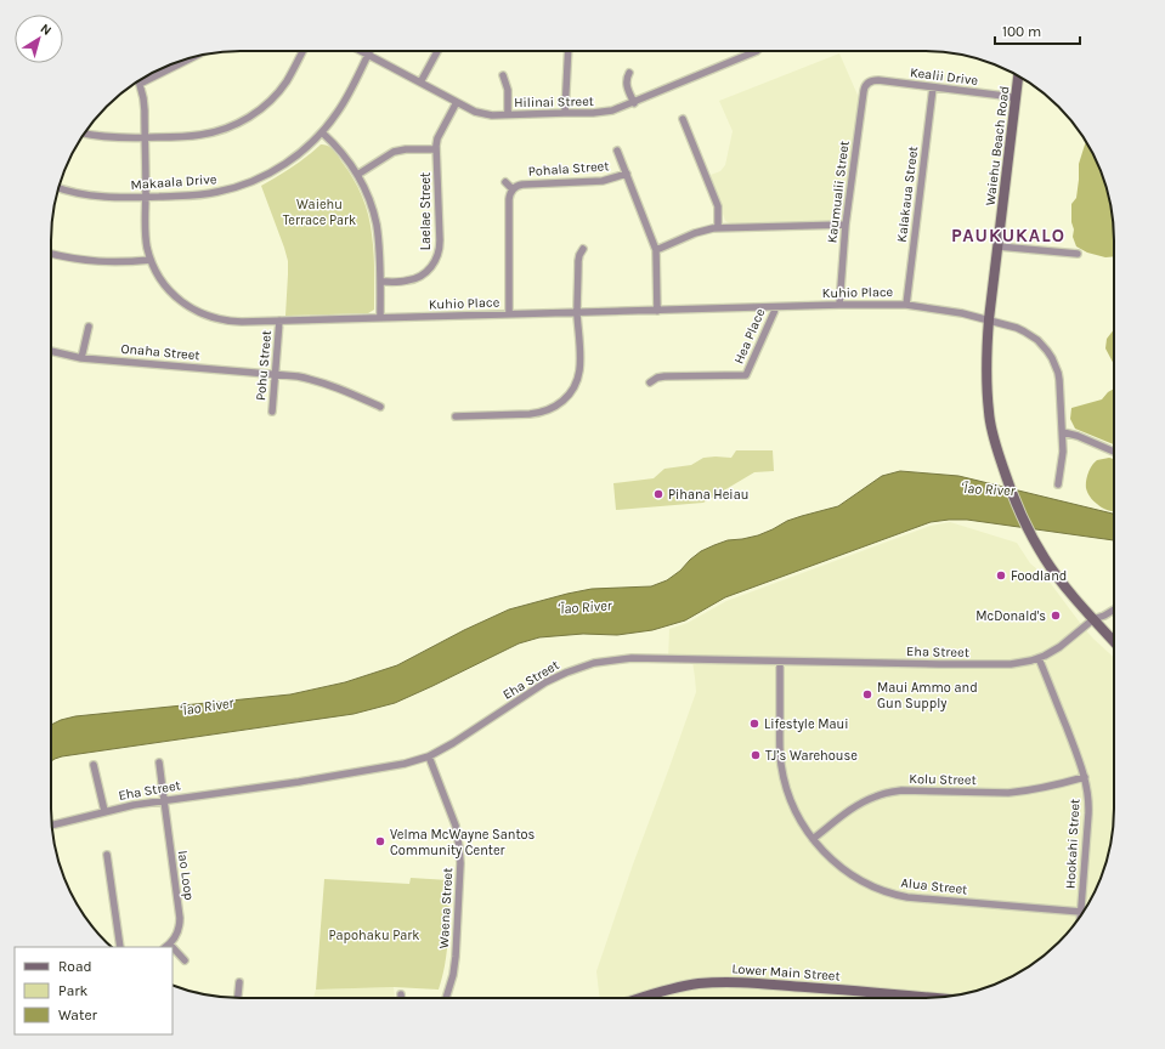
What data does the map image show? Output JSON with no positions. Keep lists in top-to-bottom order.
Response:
{
  "streets": {
    "street": [
      "Kealii Drive",
      "Hilinai Street",
      "Waiehu Beach Road",
      "Pohala Street",
      "Makaala Drive",
      "Kaumualii Street",
      "Kalakaua Street",
      "Laelae Street",
      "Kuhio Place",
      "Hea Place",
      "Onaha Street",
      "Pohu Street",
      "Eha Street",
      "Kolu Street",
      "Hookahi Street",
      "Iao Loop",
      "Alua Street",
      "Waena Street",
      "Lower Main Street"
    ]
  },
  "crossings": [
    ["Kealii Drive", "Waiehu Beach Road"],
    ["Kealii Drive", "Kaumualii Street"],
    ["Kealii Drive", "Kalakaua Street"],
    ["Hilinai Street", "Makaala Drive"],
    ["Hilinai Street", "Laelae Street"],
    ["Waiehu Beach Road", "Kuhio Place"],
    ["Waiehu Beach Road", "Eha Street"],
    ["Pohala Street", "Kuhio Place"],
    ["Makaala Drive", "Kuhio Place"],
    ["Kaumualii Street", "Kuhio Place"],
    ["Kalakaua Street", "Kuhio Place"],
    ["Kuhio Place", "Hea Place"],
    ["Kuhio Place", "Pohu Street"],
    ["Onaha Street", "Pohu Street"],
    ["Eha Street", "Hookahi Street"],
    ["Eha Street", "Iao Loop"],
    ["Eha Street", "Alua Street"],
    ["Eha Street", "Waena Street"],
    ["Kolu Street", "Hookahi Street"],
    ["Kolu Street", "Alua Street"],
    ["Hookahi Street", "Alua Street"]
  ],
  "districts": ["PAUKUKALO"],
  "water": ["ʻĪao River"],
  "parks": ["Waiehu Terrace Park", "Papohaku Park"],
  "places": [
    "Pihana Heiau",
    "Foodland",
    "McDonald's",
    "Maui Ammo and Gun Supply",
    "Lifestyle Maui",
    "TJ’s Warehouse",
    "Velma McWayne Santos Community Center"
  ],
  "legend": ["Road", "Park", "Water"],
  "scale_bar": "100 m",
  "north": "top right"
}
